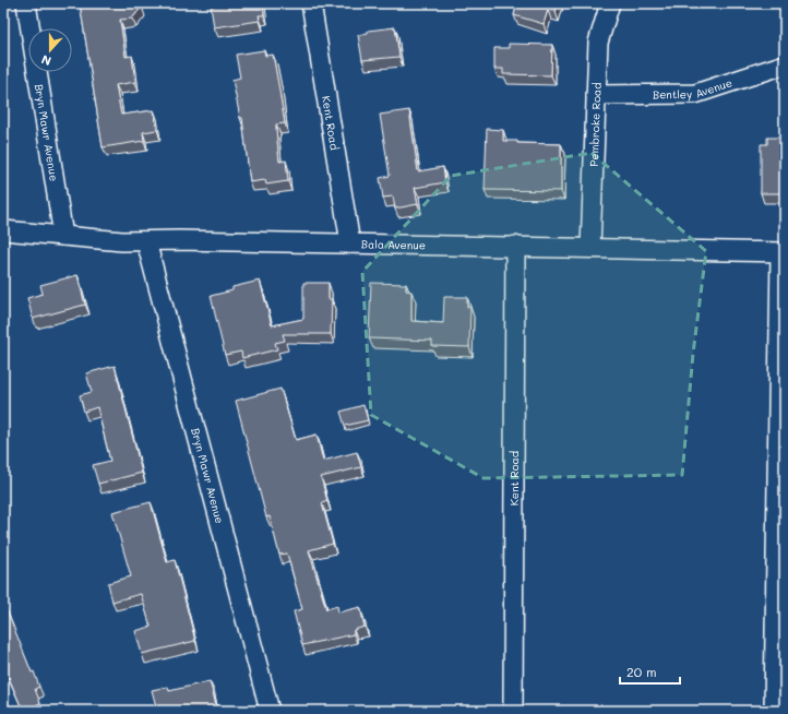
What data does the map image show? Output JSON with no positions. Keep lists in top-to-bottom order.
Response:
{
  "streets": {
    "street": [
      "Bentley Avenue",
      "Kent Road",
      "Pembroke Road",
      "Bryn Mawr Avenue",
      "Bala Avenue"
    ]
  },
  "crossings": [
    ["Bentley Avenue", "Pembroke Road"],
    ["Kent Road", "Bala Avenue"],
    ["Pembroke Road", "Bala Avenue"],
    ["Bryn Mawr Avenue", "Bala Avenue"]
  ],
  "scale_bar": "20 m",
  "north": "bottom"
}
